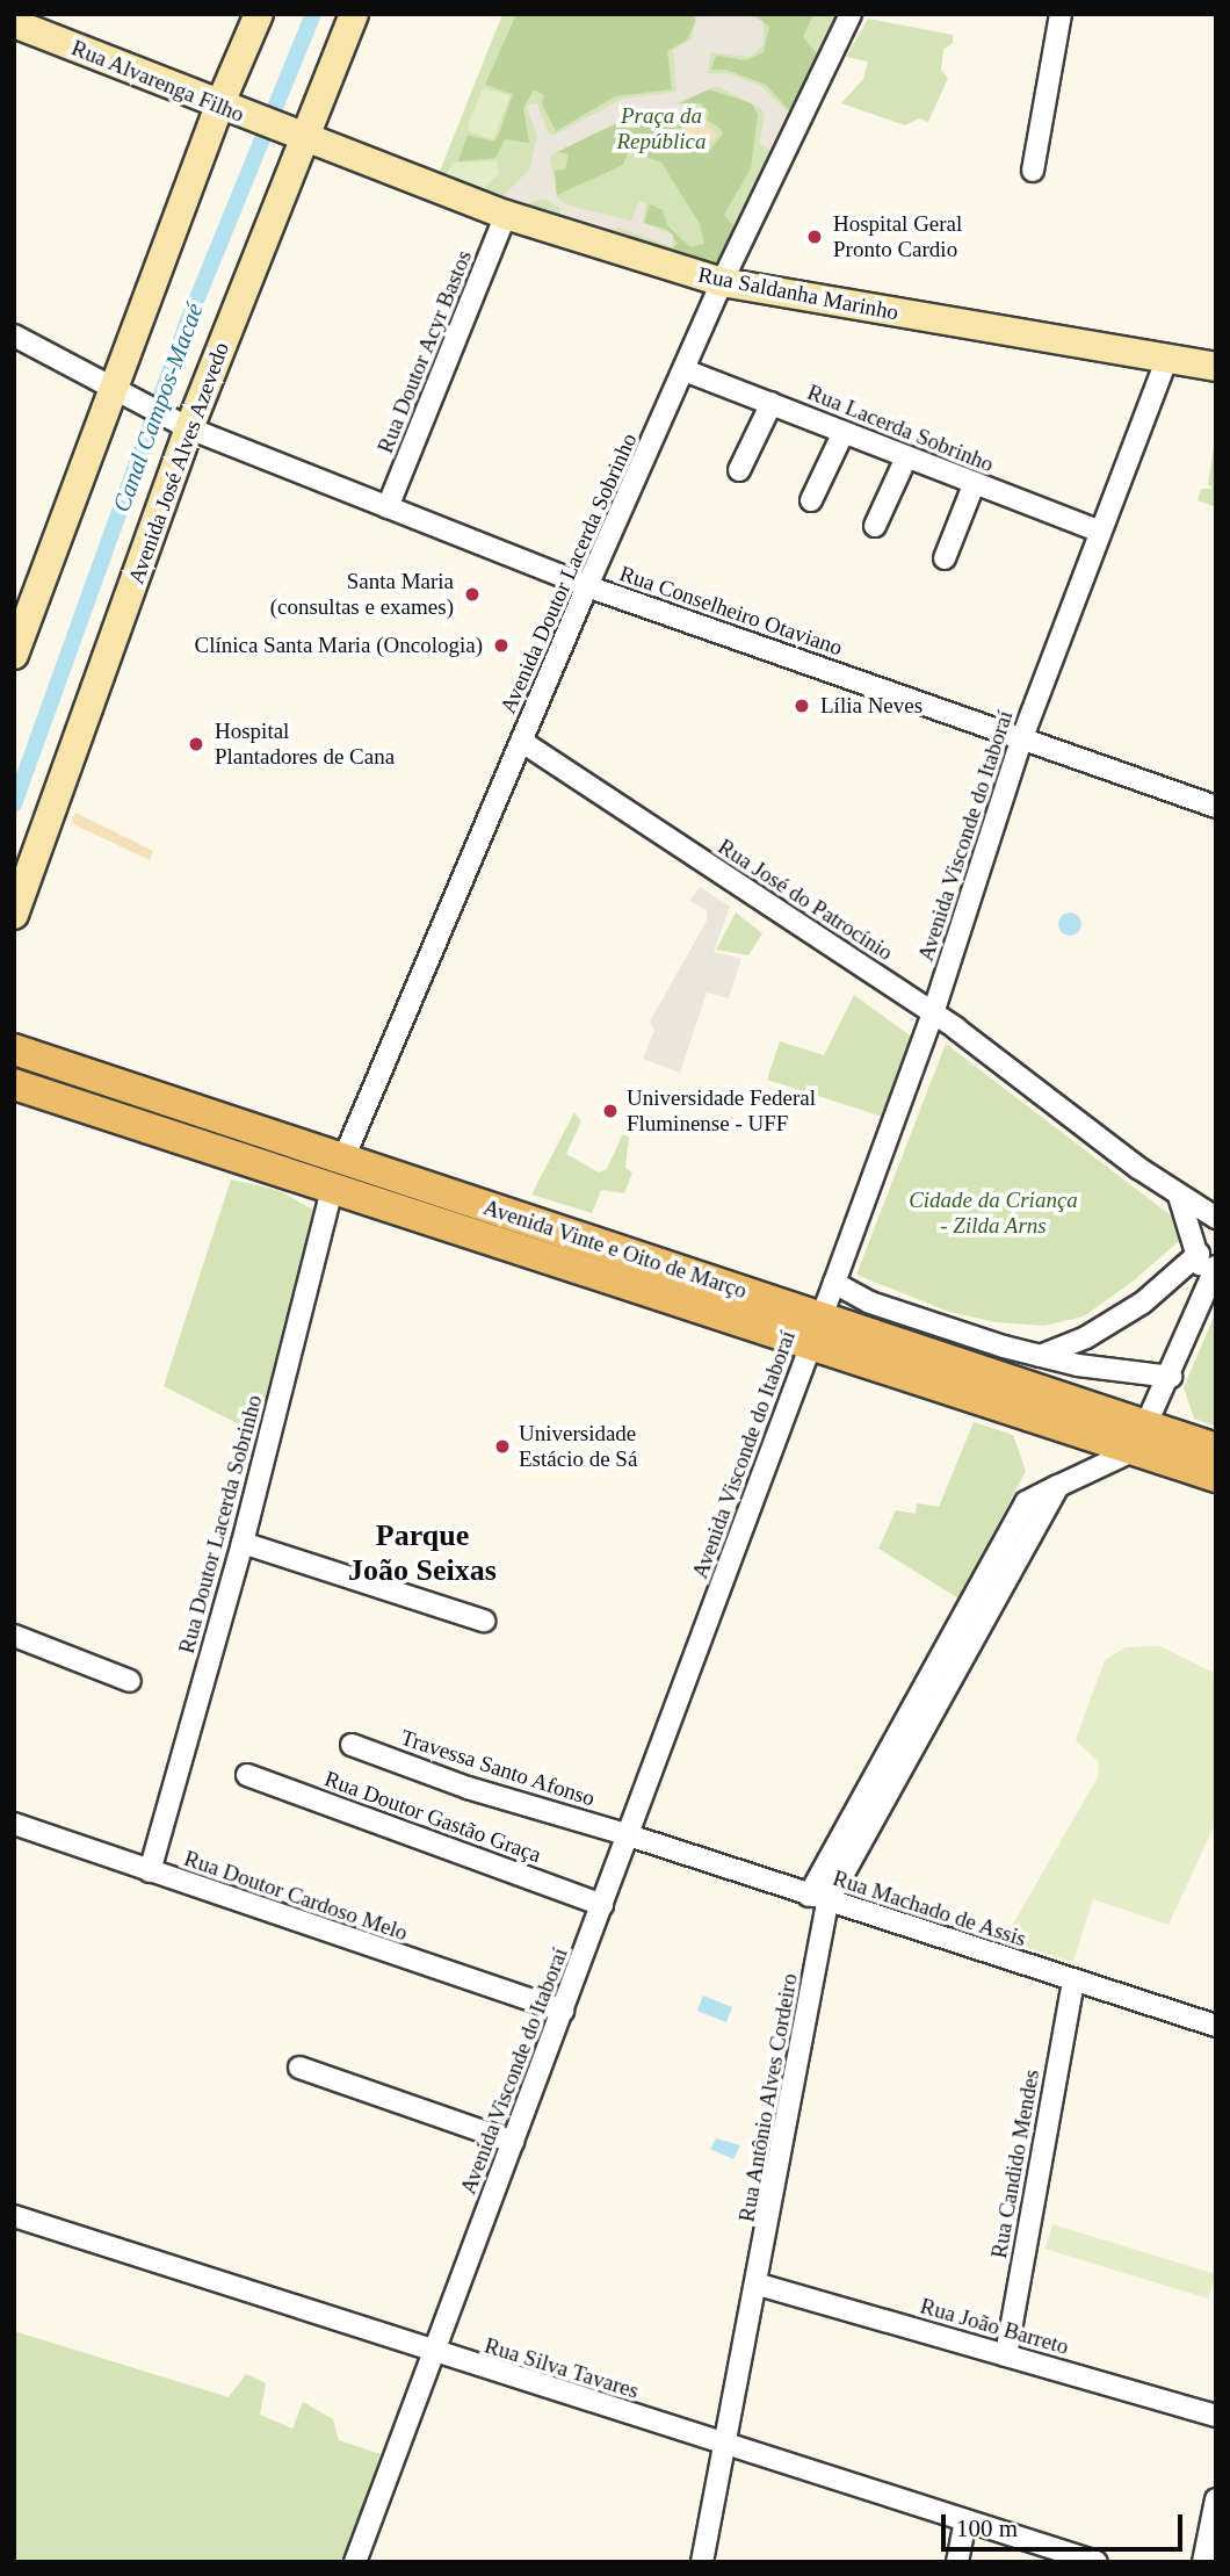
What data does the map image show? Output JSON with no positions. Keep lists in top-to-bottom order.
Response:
{
  "streets": {
    "main road": [
      "Rua Alvarenga Filho",
      "Rua Saldanha Marinho",
      "Avenida José Alves Azevedo",
      "Avenida Vinte e Oito de Março"
    ],
    "street": [
      "Rua Doutor Acyr Bastos",
      "Rua Lacerda Sobrinho",
      "Avenida Doutor Lacerda Sobrinho",
      "Rua Conselheiro Otaviano",
      "Avenida Visconde do Itaboraí",
      "Rua José do Patrocínio",
      "Rua Doutor Lacerda Sobrinho",
      "Travessa Santo Afonso",
      "Rua Doutor Gastão Graça",
      "Rua Doutor Cardoso Melo",
      "Rua Machado de Assis",
      "Rua Antônio Alves Cordeiro",
      "Rua Candido Mendes",
      "Rua João Barreto",
      "Rua Silva Tavares"
    ]
  },
  "crossings": [
    ["Rua Alvarenga Filho", "Rua Saldanha Marinho"],
    ["Rua Alvarenga Filho", "Avenida José Alves Azevedo"],
    ["Rua Saldanha Marinho", "Rua Doutor Acyr Bastos"],
    ["Rua Saldanha Marinho", "Avenida José Alves Azevedo"],
    ["Rua Saldanha Marinho", "Avenida Doutor Lacerda Sobrinho"],
    ["Rua Saldanha Marinho", "Avenida Visconde do Itaboraí"],
    ["Rua Doutor Acyr Bastos", "Rua Conselheiro Otaviano"],
    ["Rua Lacerda Sobrinho", "Avenida Doutor Lacerda Sobrinho"],
    ["Rua Lacerda Sobrinho", "Avenida Visconde do Itaboraí"],
    ["Avenida José Alves Azevedo", "Rua Conselheiro Otaviano"],
    ["Avenida Doutor Lacerda Sobrinho", "Rua Conselheiro Otaviano"],
    ["Avenida Doutor Lacerda Sobrinho", "Rua José do Patrocínio"],
    ["Avenida Doutor Lacerda Sobrinho", "Avenida Vinte e Oito de Março"],
    ["Rua Conselheiro Otaviano", "Avenida Visconde do Itaboraí"],
    ["Avenida Visconde do Itaboraí", "Rua José do Patrocínio"],
    ["Avenida Visconde do Itaboraí", "Avenida Vinte e Oito de Março"],
    ["Avenida Visconde do Itaboraí", "Travessa Santo Afonso"],
    ["Avenida Visconde do Itaboraí", "Rua Doutor Gastão Graça"],
    ["Avenida Visconde do Itaboraí", "Rua Doutor Cardoso Melo"],
    ["Avenida Visconde do Itaboraí", "Rua Machado de Assis"],
    ["Avenida Visconde do Itaboraí", "Rua Silva Tavares"],
    ["Avenida Vinte e Oito de Março", "Rua Doutor Lacerda Sobrinho"],
    ["Avenida Vinte e Oito de Março", "Rua Antônio Alves Cordeiro"],
    ["Rua Doutor Lacerda Sobrinho", "Rua Doutor Cardoso Melo"],
    ["Travessa Santo Afonso", "Rua Machado de Assis"],
    ["Rua Machado de Assis", "Rua Antônio Alves Cordeiro"],
    ["Rua Machado de Assis", "Rua Candido Mendes"],
    ["Rua Antônio Alves Cordeiro", "Rua João Barreto"],
    ["Rua Antônio Alves Cordeiro", "Rua Silva Tavares"],
    ["Rua Candido Mendes", "Rua João Barreto"]
  ],
  "districts": ["Parque João Seixas"],
  "water": ["Canal Campos-Macaé"],
  "parks": ["Praça da República", "Cidade da Criança - Zilda Arns"],
  "places": [
    "Hospital Geral Pronto Cardio",
    "Santa Maria (consultas e exames)",
    "Clínica Santa Maria (Oncologia)",
    "Lília Neves",
    "Hospital Plantadores de Cana",
    "Universidade Federal Fluminense - UFF",
    "Universidade Estácio de Sá"
  ],
  "scale_bar": "100 m"
}
